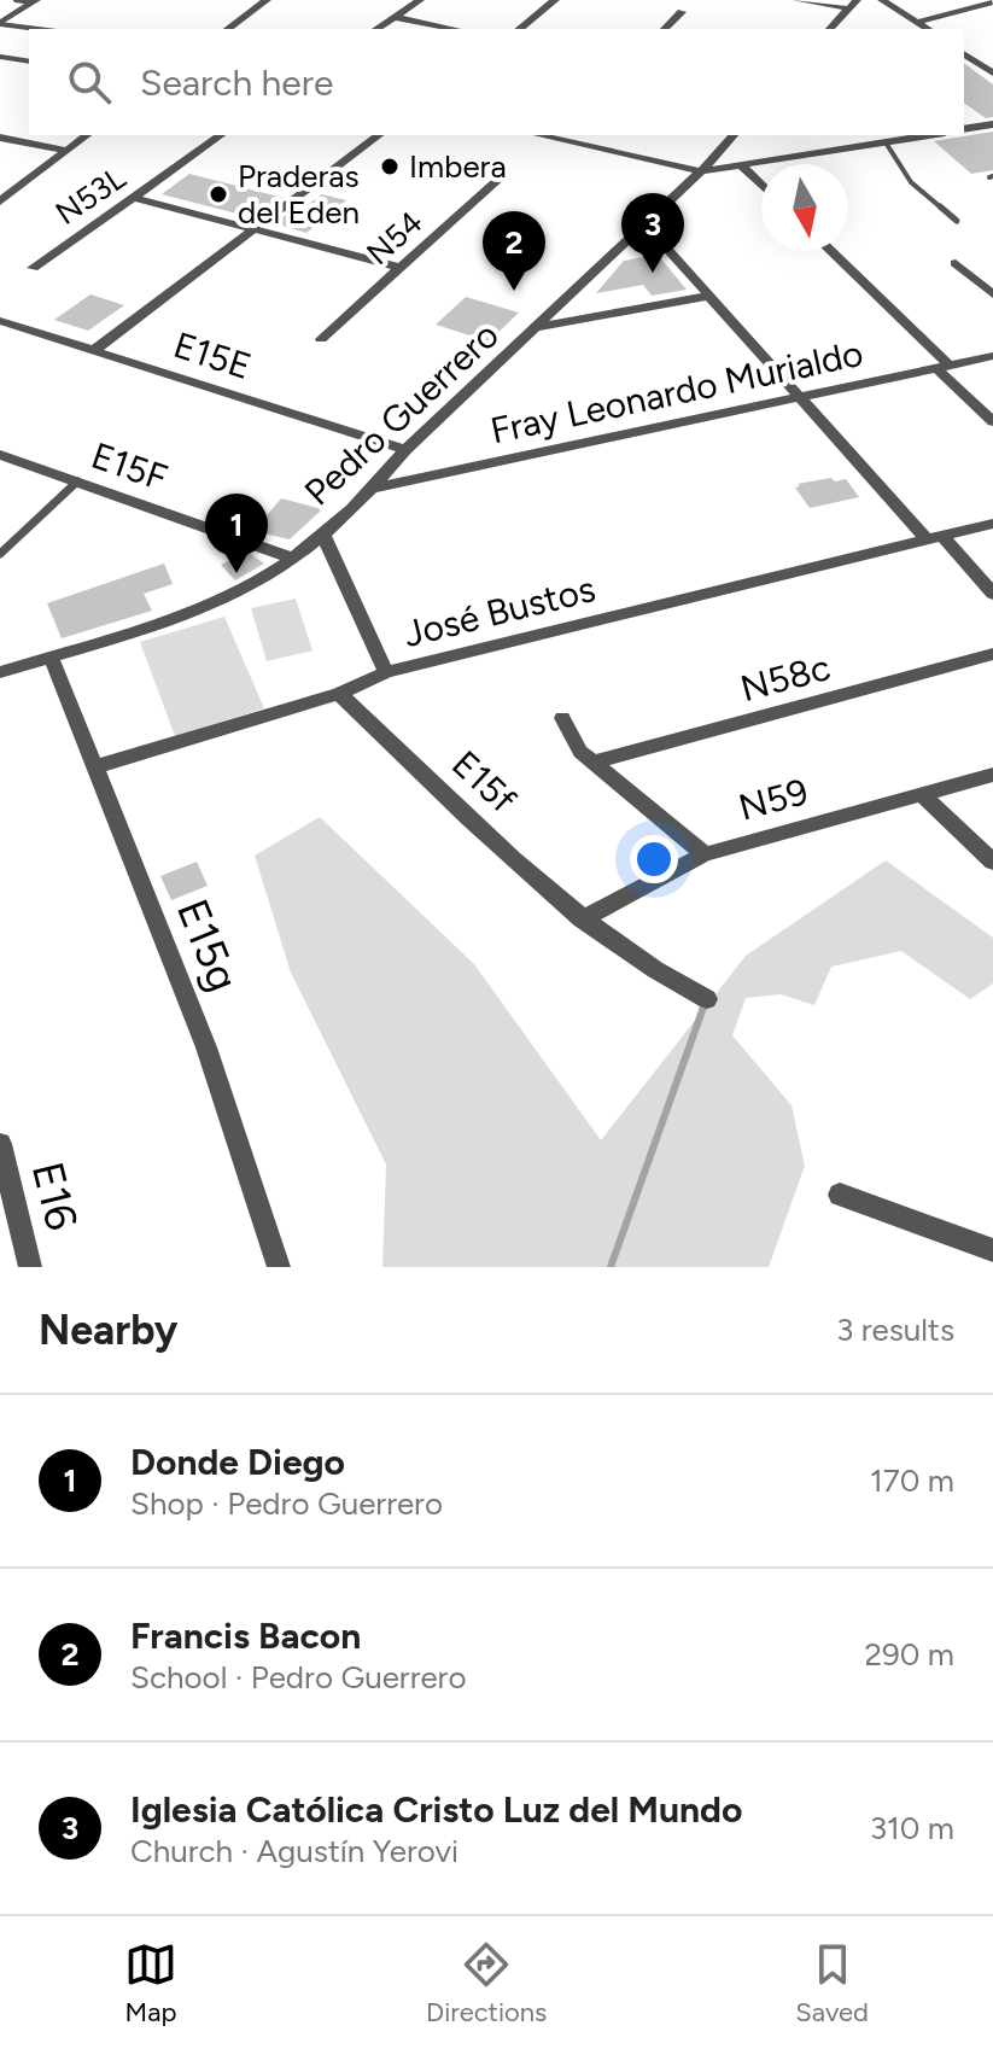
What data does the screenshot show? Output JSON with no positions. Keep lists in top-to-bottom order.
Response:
{
  "streets": {
    "street": [
      "N53L",
      "N54",
      "E15E",
      "Fray Leonardo Murialdo",
      "Pedro Guerrero",
      "E15F",
      "José Bustos",
      "N58c",
      "E15f",
      "N59",
      "E15g",
      "E16"
    ]
  },
  "crossings": [
    ["E15E", "Pedro Guerrero"],
    ["Fray Leonardo Murialdo", "Pedro Guerrero"],
    ["Pedro Guerrero", "E15F"],
    ["Pedro Guerrero", "E15g"],
    ["José Bustos", "E15f"],
    ["José Bustos", "E15g"],
    ["E15f", "N59"]
  ],
  "places": ["Imbera", "Praderas del Eden"],
  "north": "bottom",
  "page": {
    "search": "Search here",
    "pins": ["3", "2", "1"],
    "heading": ["Nearby", "3 results"],
    "list": [
      {
        "mark": "1",
        "name": "Donde Diego",
        "note": "Shop · Pedro Guerrero",
        "value": "170 m"
      },
      {
        "mark": "2",
        "name": "Francis Bacon",
        "note": "School · Pedro Guerrero",
        "value": "290 m"
      },
      {
        "mark": "3",
        "name": "Iglesia Católica Cristo Luz del Mundo",
        "note": "Church · Agustín Yerovi",
        "value": "310 m"
      }
    ],
    "nav": ["Map", "Directions", "Saved"]
  }
}
